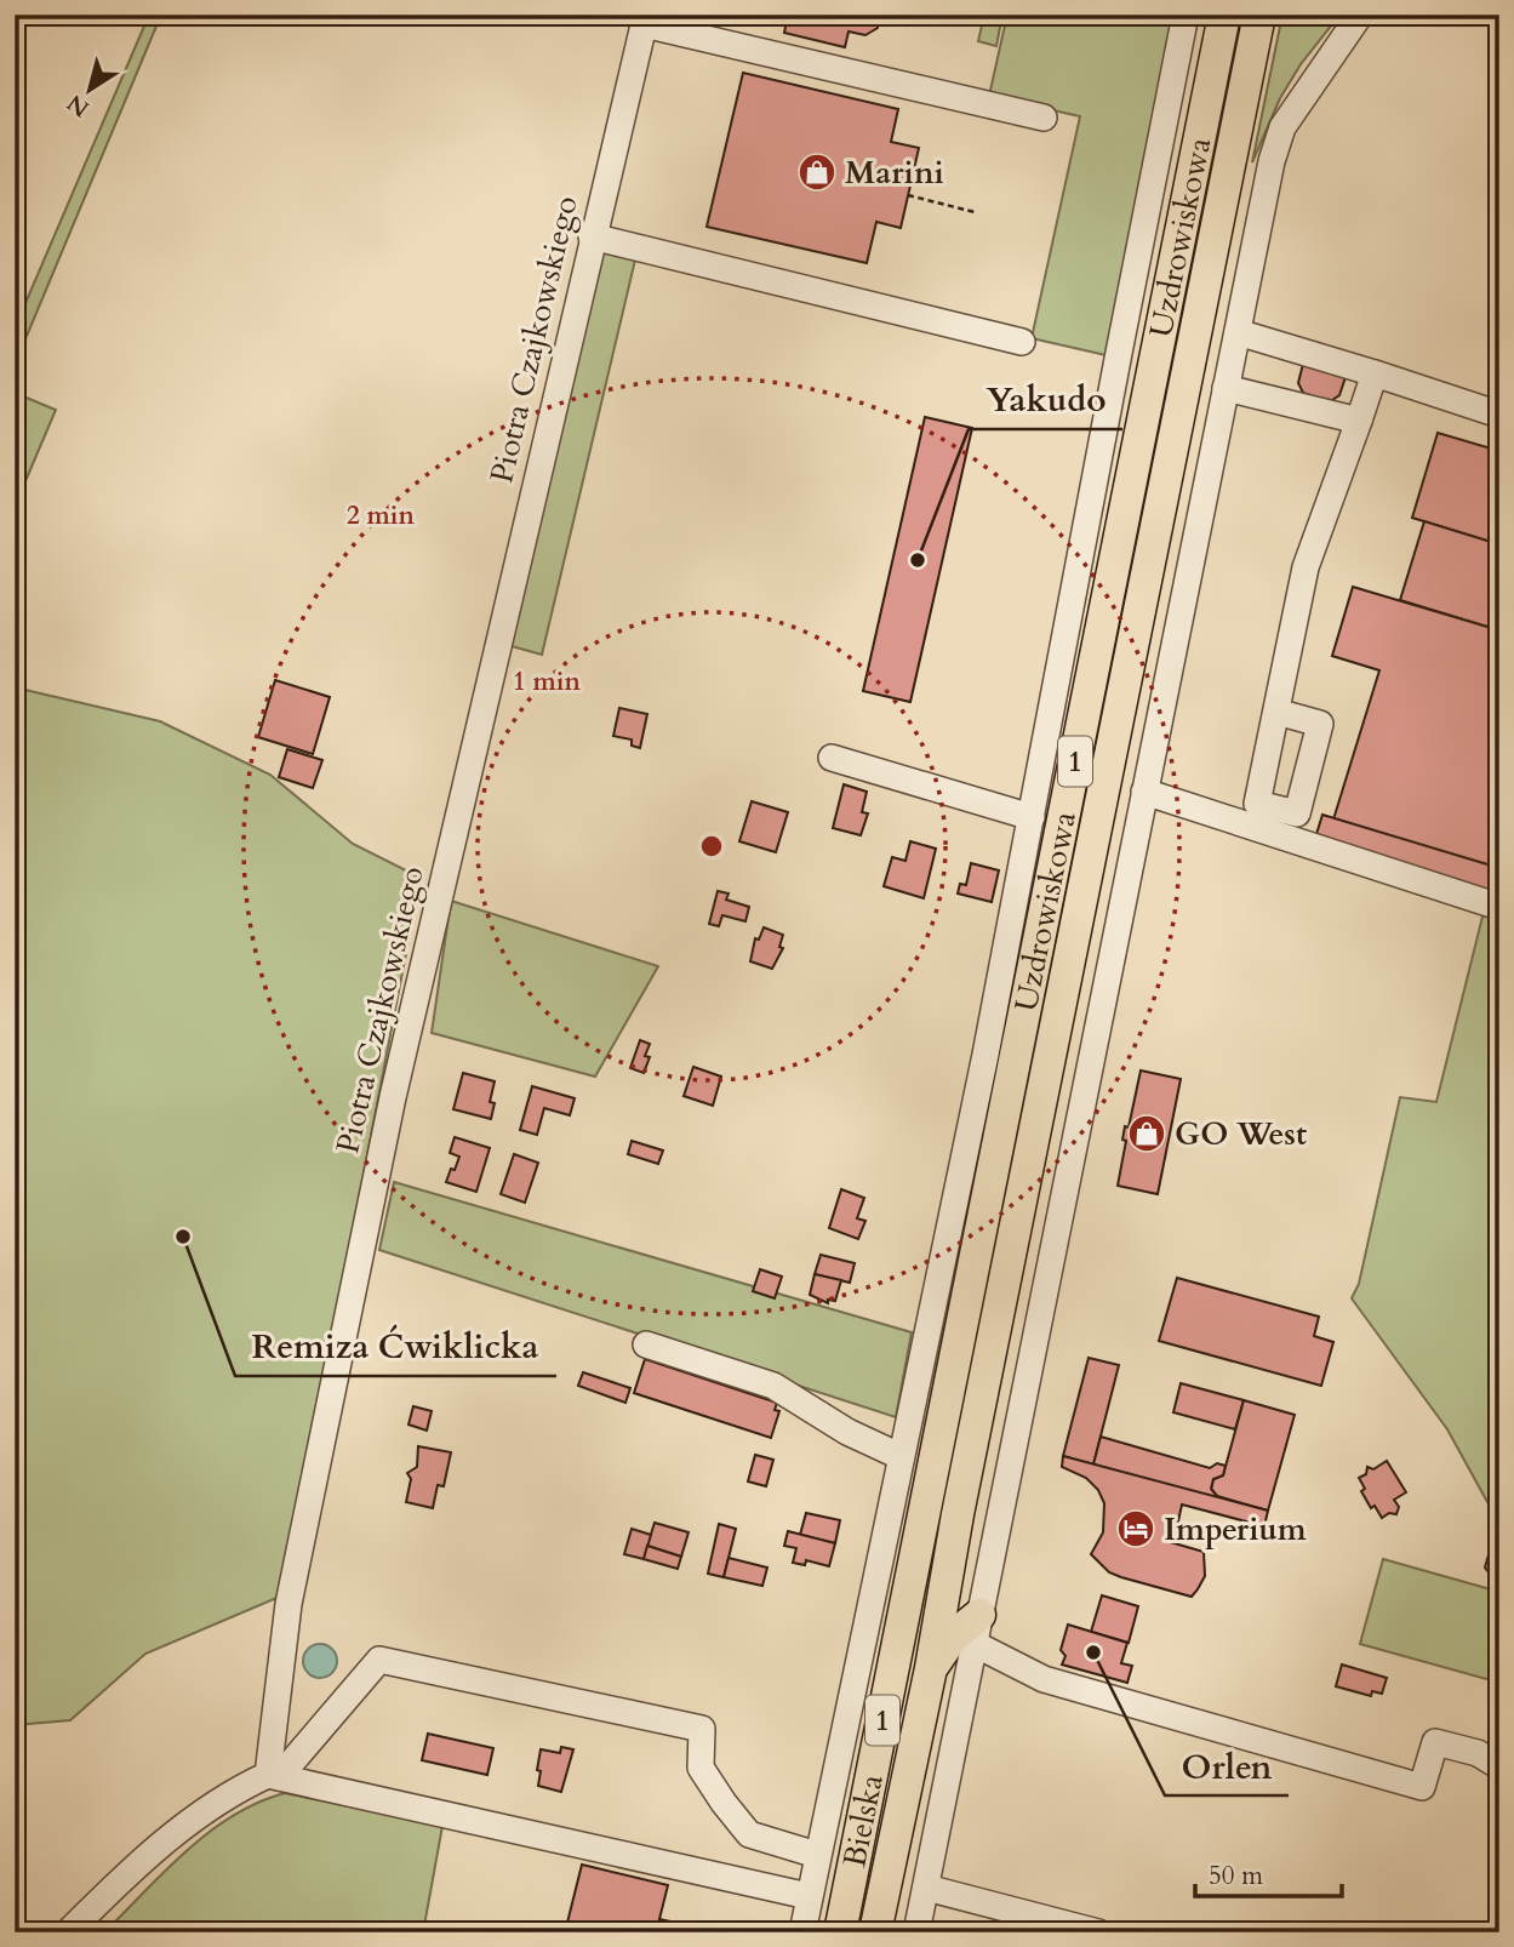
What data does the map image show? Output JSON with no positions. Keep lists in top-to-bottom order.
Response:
{
  "streets": {
    "main road": ["Uzdrowiskowa", "1", "Bielska"],
    "street": ["Piotra Czajkowskiego"]
  },
  "crossings": [
    ["Uzdrowiskowa", "Bielska"]
  ],
  "places": {
    "shop": ["Marini", "GO West"],
    "other": ["Yakudo", "Remiza Ćwiklicka", "Orlen"],
    "hotel": ["Imperium"]
  },
  "scale_bar": "50 m",
  "north": "bottom left",
  "rings": ["2 min", "1 min"]
}
